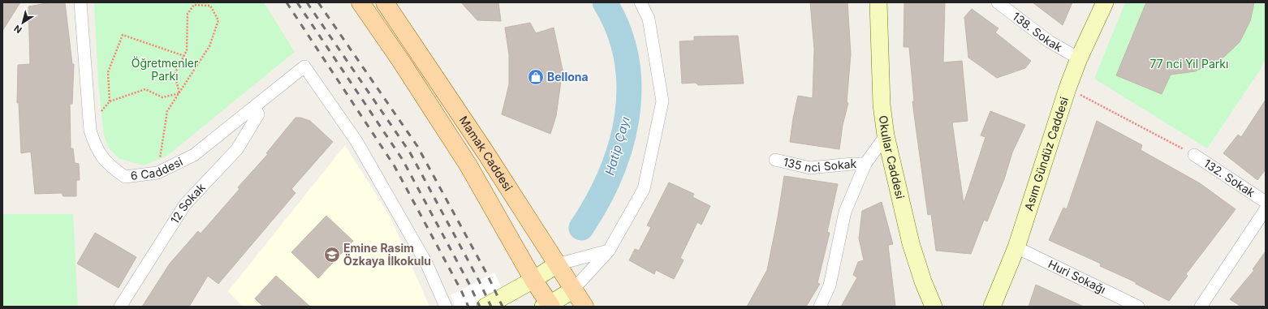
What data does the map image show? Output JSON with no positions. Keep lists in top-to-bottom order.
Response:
{
  "streets": {
    "main road": ["Mamak Caddesi"],
    "street": [
      "138. Sokak",
      "Asım Gündüz Caddesi",
      "Okullar Caddesi",
      "135 nci Sokak",
      "6 Caddesi",
      "132. Sokak",
      "12 Sokak",
      "Huri Sokağı"
    ]
  },
  "crossings": [
    ["138. Sokak", "Asım Gündüz Caddesi"],
    ["Asım Gündüz Caddesi", "Huri Sokağı"],
    ["6 Caddesi", "12 Sokak"]
  ],
  "water": ["Hatip Çayı"],
  "parks": ["Öğretmenler Parkı", "77 nci Yil Parkı"],
  "places": {
    "shop": ["Bellona"],
    "school or university": ["Emine Rasim Özkaya İlkokulu"]
  },
  "north": "bottom left"
}
